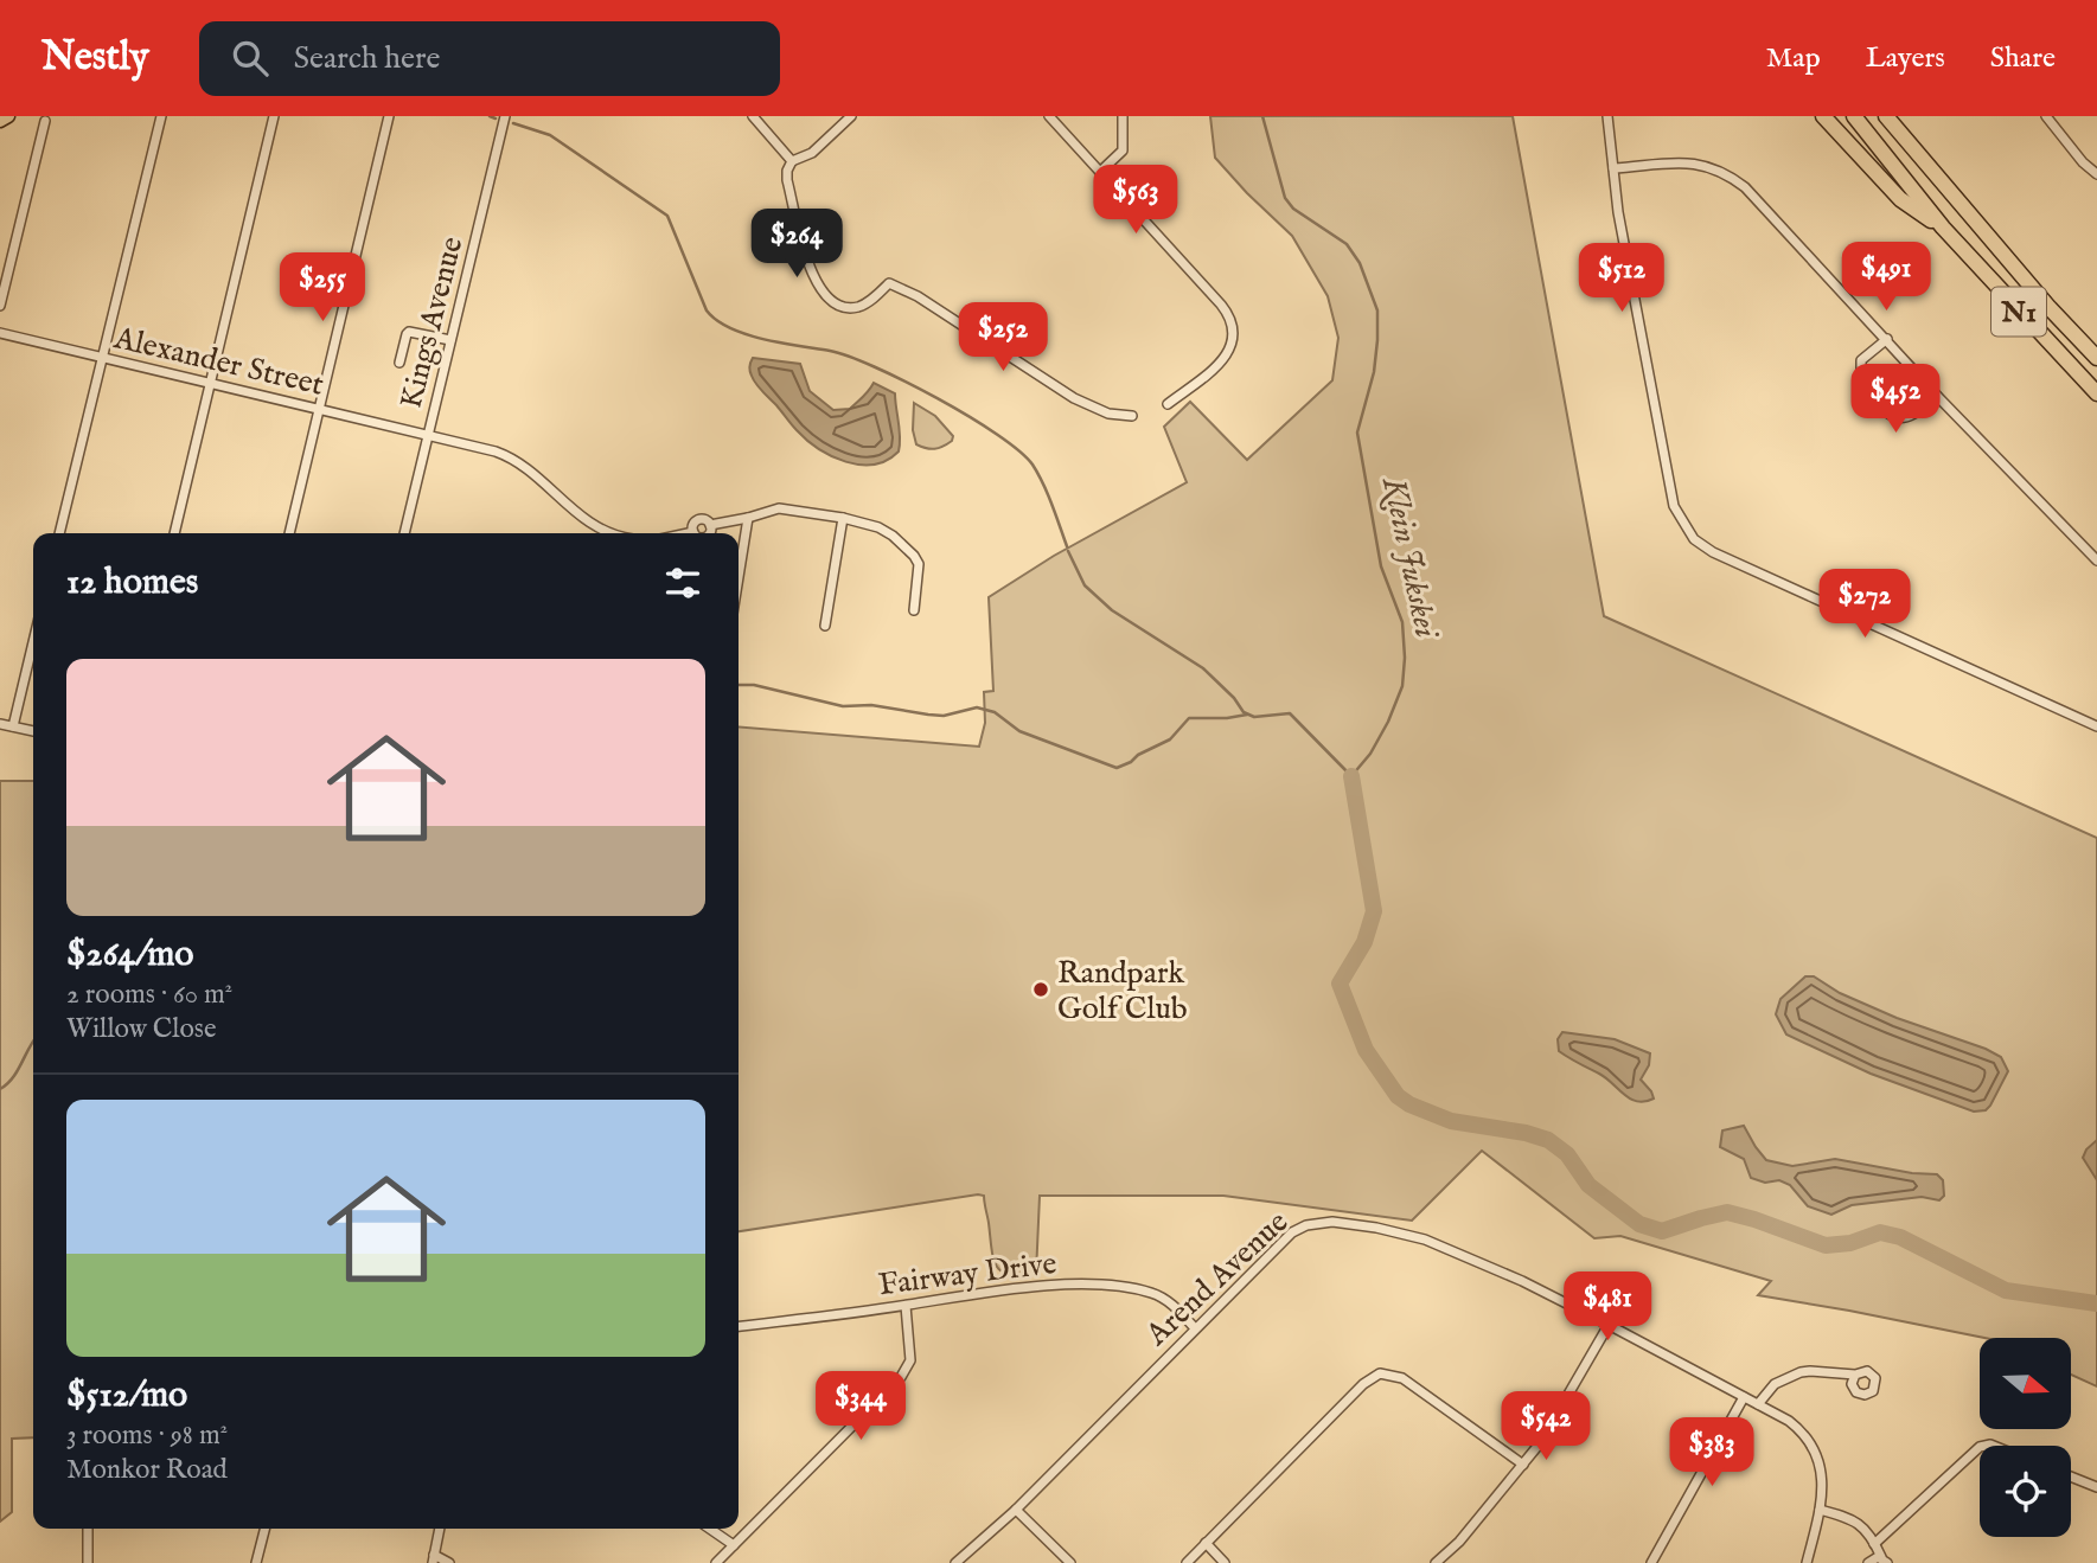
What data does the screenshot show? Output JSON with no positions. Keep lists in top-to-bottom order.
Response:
{
  "streets": {
    "highway": ["N1"],
    "street": [
      "Kings Avenue",
      "Alexander Street",
      "Fairway Drive",
      "Arend Avenue"
    ]
  },
  "crossings": [
    ["Kings Avenue", "Alexander Street"],
    ["Fairway Drive", "Arend Avenue"]
  ],
  "water": ["Klein Jukskei"],
  "places": ["Randpark Golf Club"],
  "north": "right",
  "page": {
    "header": "Nestly",
    "search": "Search here",
    "nav": ["Map", "Layers", "Share"],
    "price": [
      "$563",
      "$264",
      "$491",
      "$512",
      "$255",
      "$252",
      "$452",
      "$272",
      "$481",
      "$344",
      "$542",
      "$383"
    ],
    "heading": "12 homes",
    "list": [
      {
        "name": "$264/mo",
        "note": "2 rooms · 60 m² · Willow Close"
      },
      {
        "name": "$512/mo",
        "note": "3 rooms · 98 m² · Monkor Road"
      }
    ]
  }
}
